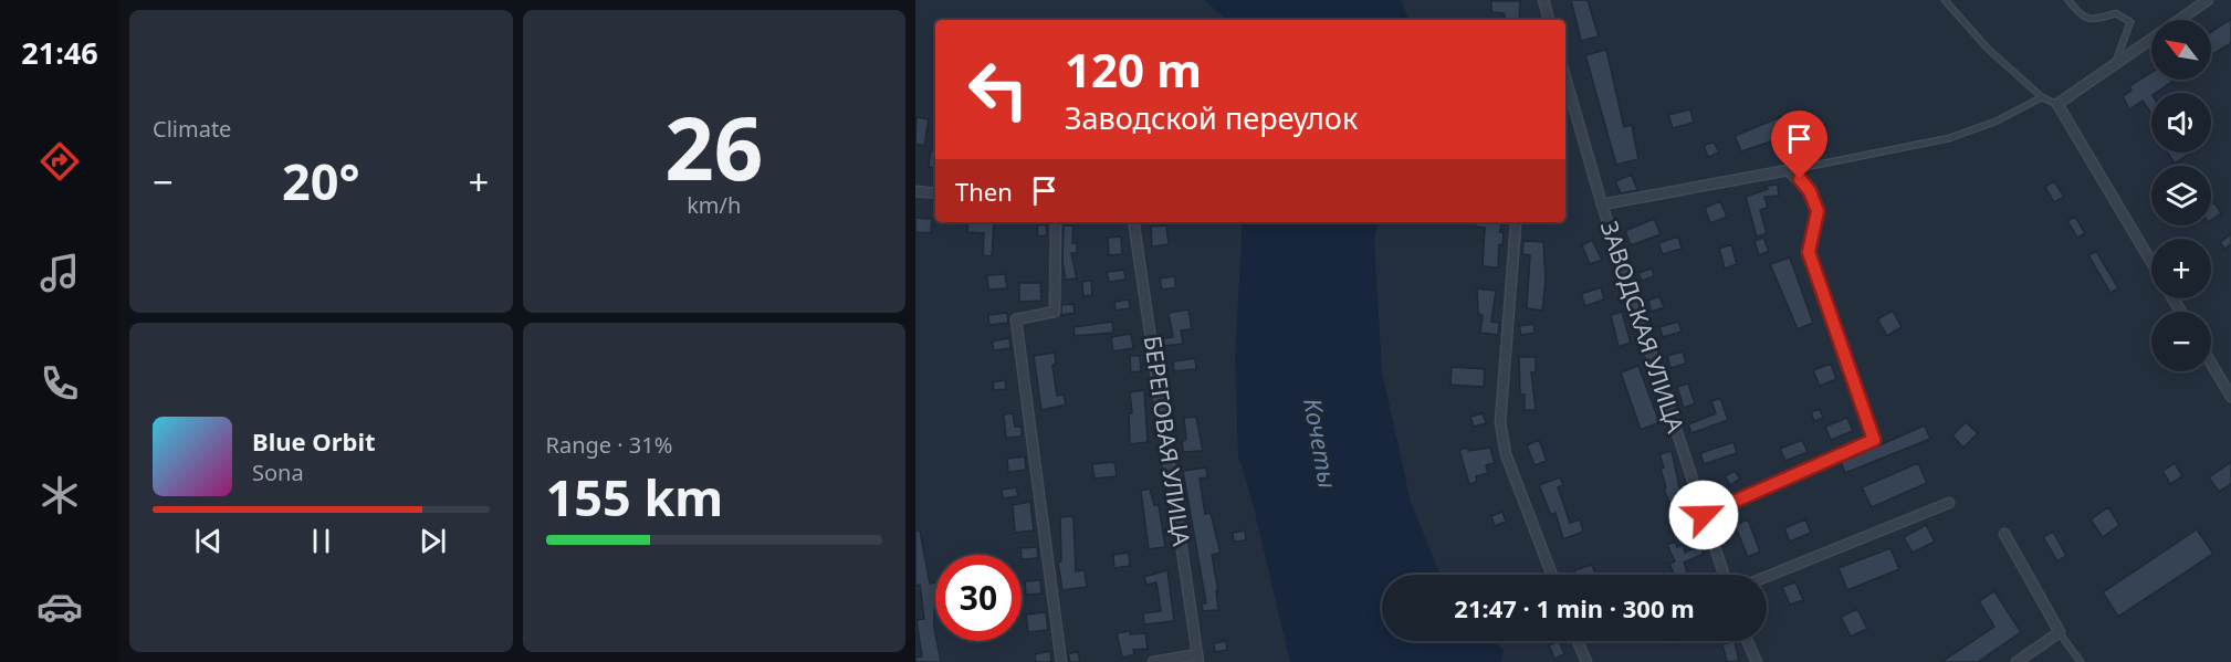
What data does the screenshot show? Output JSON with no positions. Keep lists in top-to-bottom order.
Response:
{
  "streets": {
    "street": ["ЗАВОДСКАЯ УЛИЦА", "БЕРЕГОВАЯ УЛИЦА"]
  },
  "water": ["Кочеты"],
  "north": "top left",
  "page": {
    "tabs": "21:46",
    "tile": [
      "Climate",
      ["26", "km/h"],
      ["Range · 31%", "155 km"]
    ],
    "map_buttons": ["+", "−"],
    "turn": ["120 m", "Заводской переулок"],
    "heat": ["−", "20°", "+"],
    "then": "Then",
    "song": ["Blue Orbit", "Sona"],
    "limit": "30",
    "trip": "21:47 · 1 min · 300 m"
  }
}
